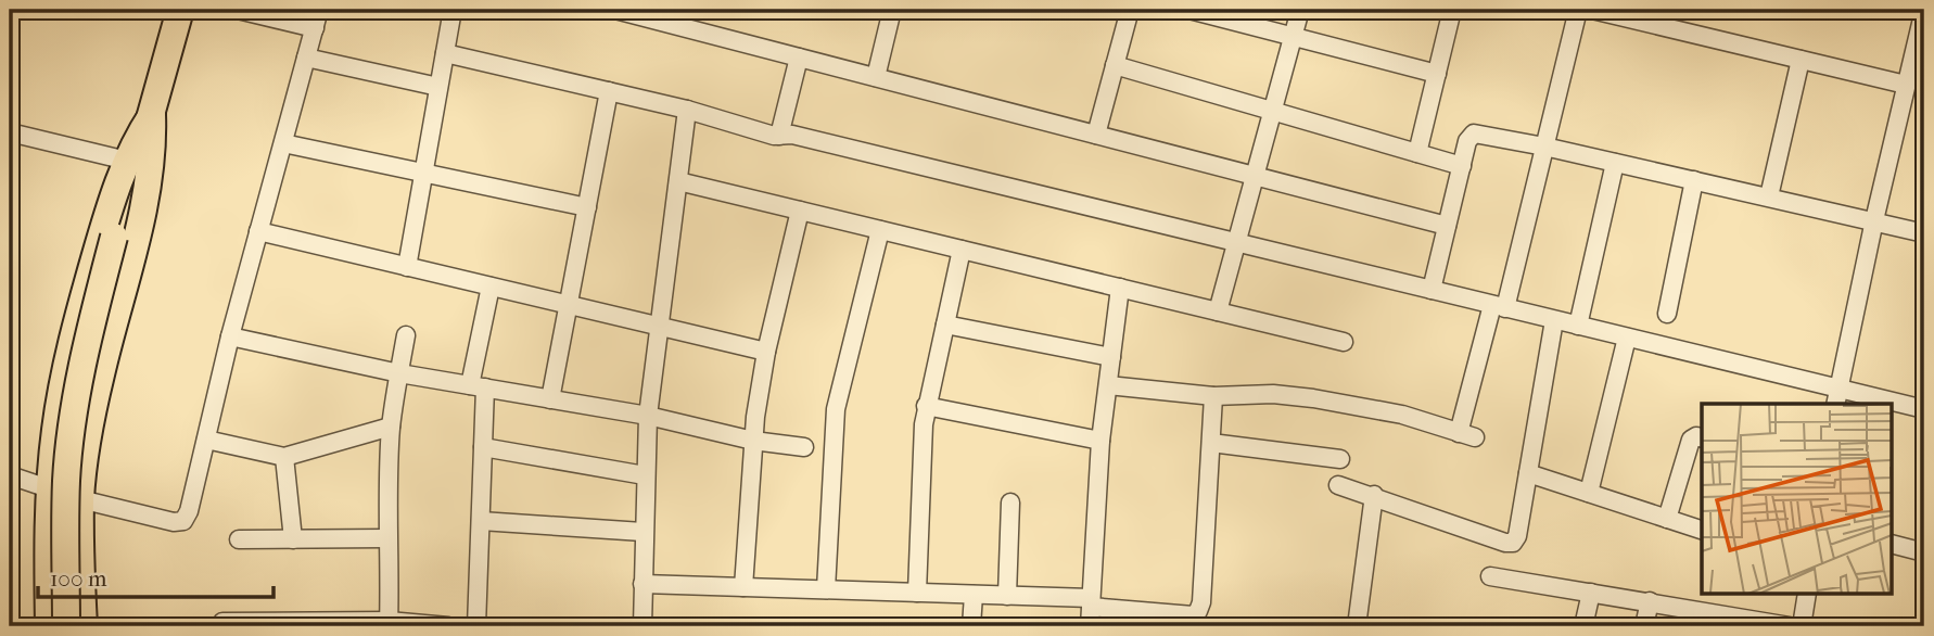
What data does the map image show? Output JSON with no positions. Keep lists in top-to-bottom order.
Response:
{
  "scale_bar": "100 m"
}
